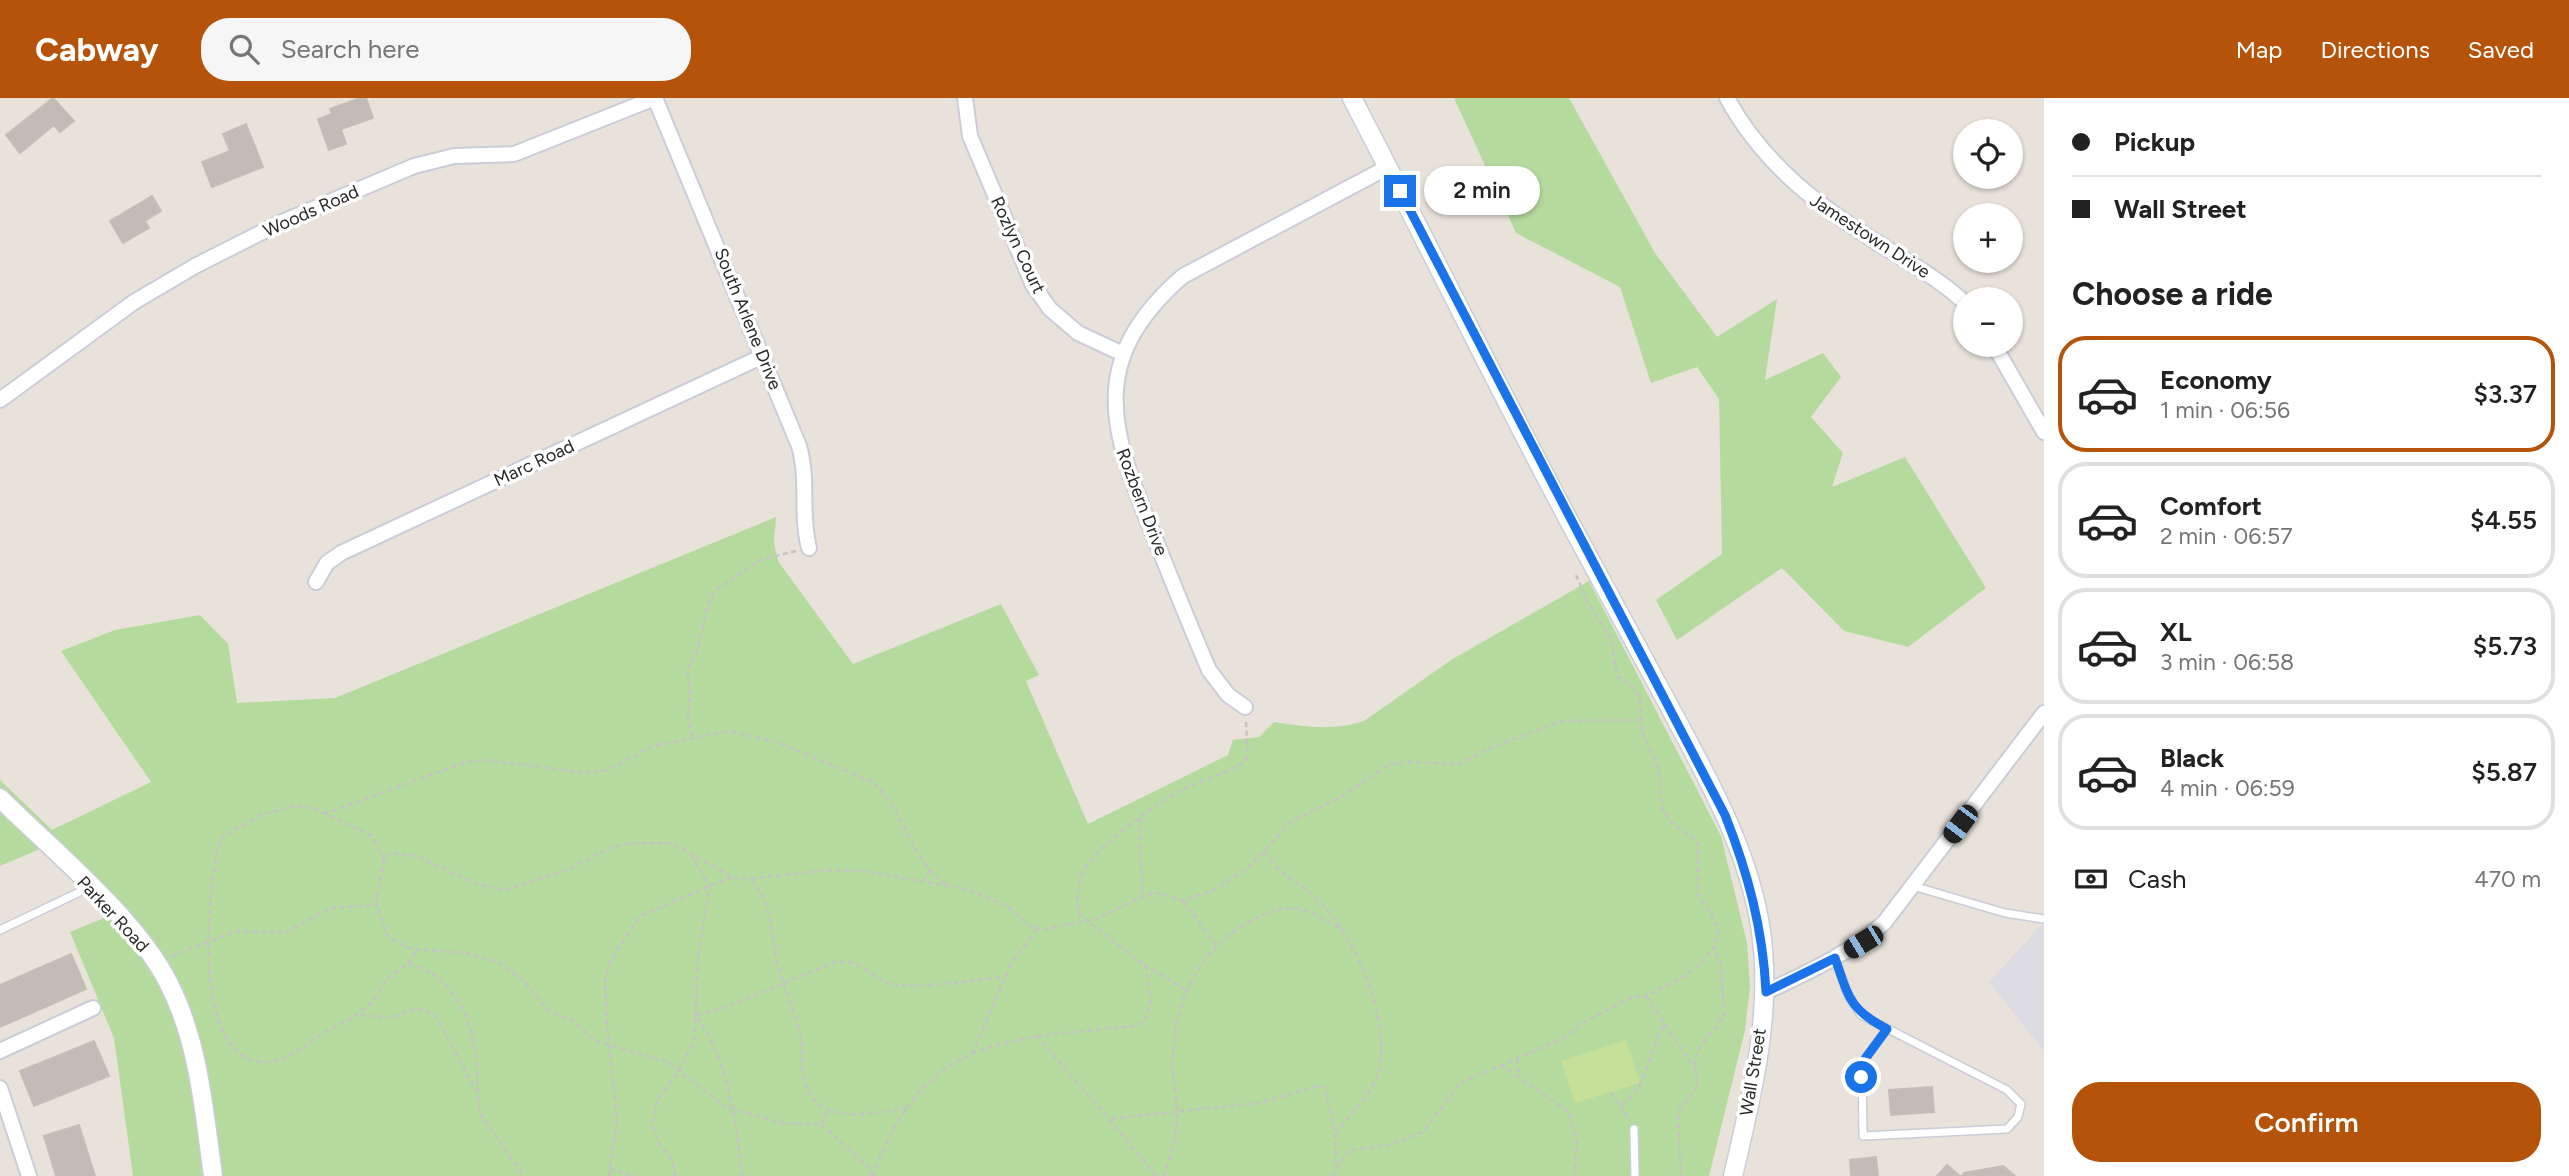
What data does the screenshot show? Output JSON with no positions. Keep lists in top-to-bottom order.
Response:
{
  "streets": {
    "street": [
      "Woods Road",
      "Jamestown Drive",
      "Rozlyn Court",
      "South Arlene Drive",
      "Marc Road",
      "Rozbern Drive",
      "Parker Road",
      "Wall Street"
    ]
  },
  "crossings": [
    ["Woods Road", "South Arlene Drive"],
    ["Rozlyn Court", "Rozbern Drive"],
    ["South Arlene Drive", "Marc Road"],
    ["Rozbern Drive", "Wall Street"]
  ],
  "page": {
    "header": "Cabway",
    "search": "Search here",
    "nav": ["Map", "Directions", "Saved"],
    "banner": ["Pickup", "Wall Street"],
    "map_buttons": ["+", "−"],
    "bubble": "2 min",
    "heading": "Choose a ride",
    "list": [
      {
        "name": "Economy",
        "note": "1 min · 06:56",
        "value": "$3.37"
      },
      {
        "name": "Comfort",
        "note": "2 min · 06:57",
        "value": "$4.55"
      },
      {
        "name": "XL",
        "note": "3 min · 06:58",
        "value": "$5.73"
      },
      {
        "name": "Black",
        "note": "4 min · 06:59",
        "value": "$5.87"
      }
    ],
    "pay": ["Cash", "470 m"],
    "buttons": "Confirm"
  }
}
